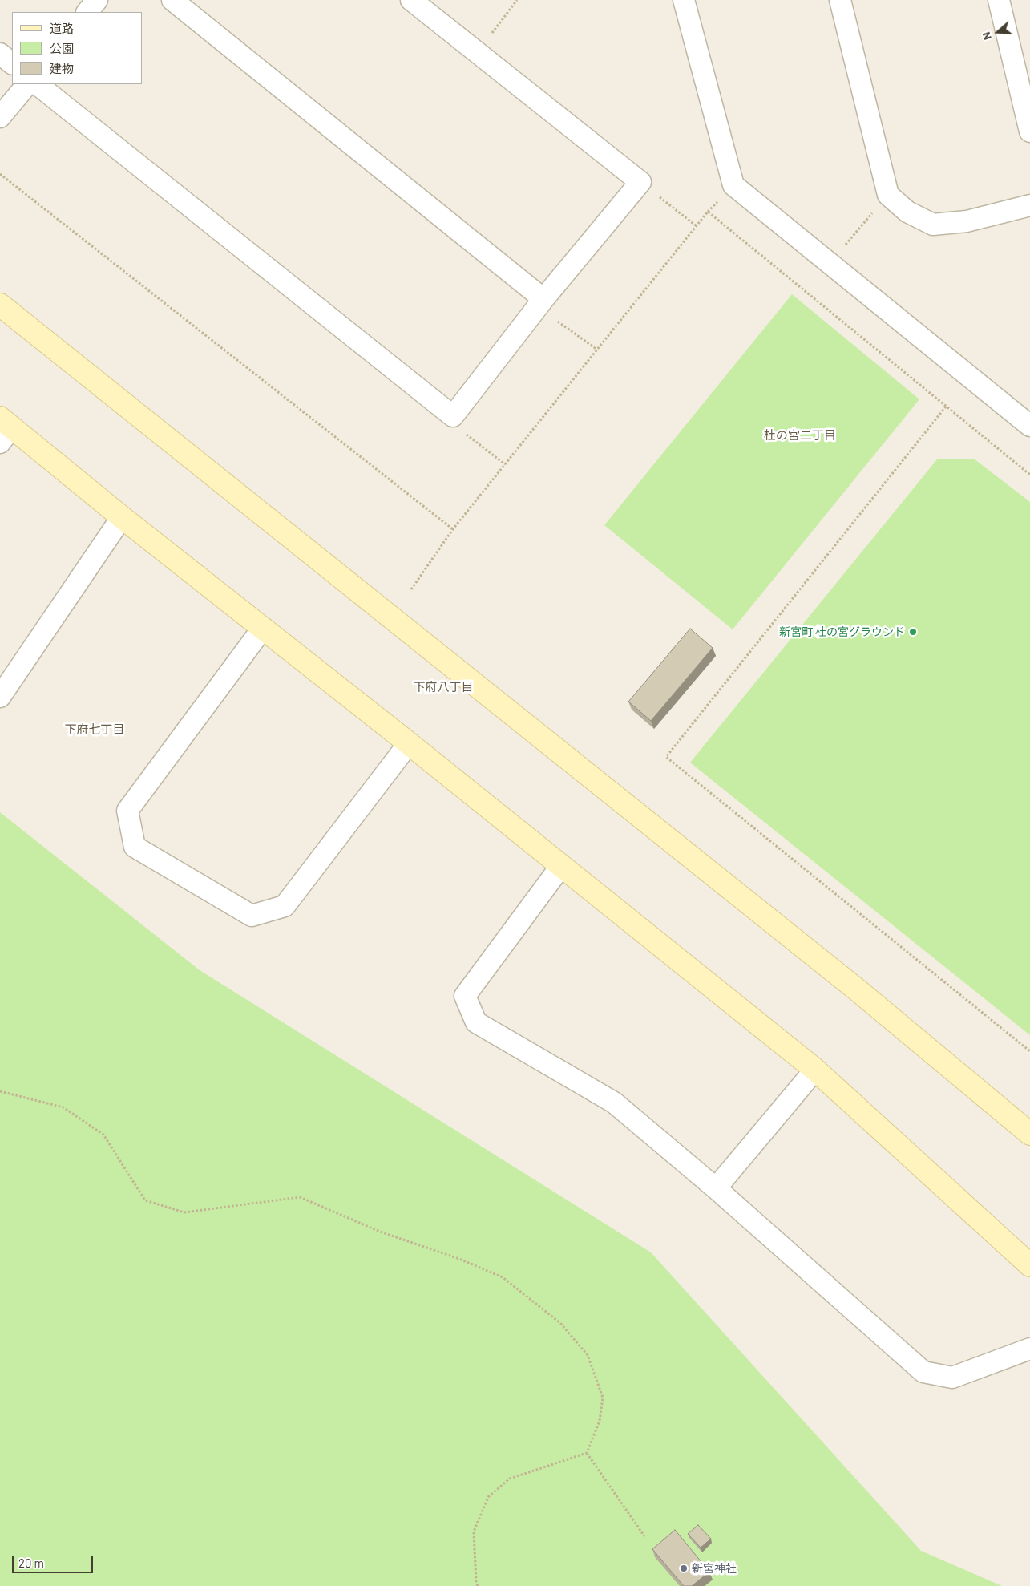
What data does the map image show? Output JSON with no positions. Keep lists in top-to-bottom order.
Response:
{
  "districts": ["杜の宮二丁目", "下府八丁目", "下府七丁目"],
  "places": ["新宮町 杜の宮グラウンド", "新宮神社"],
  "legend": ["道路", "公園", "建物"],
  "scale_bar": "20 m",
  "north": "left"
}
